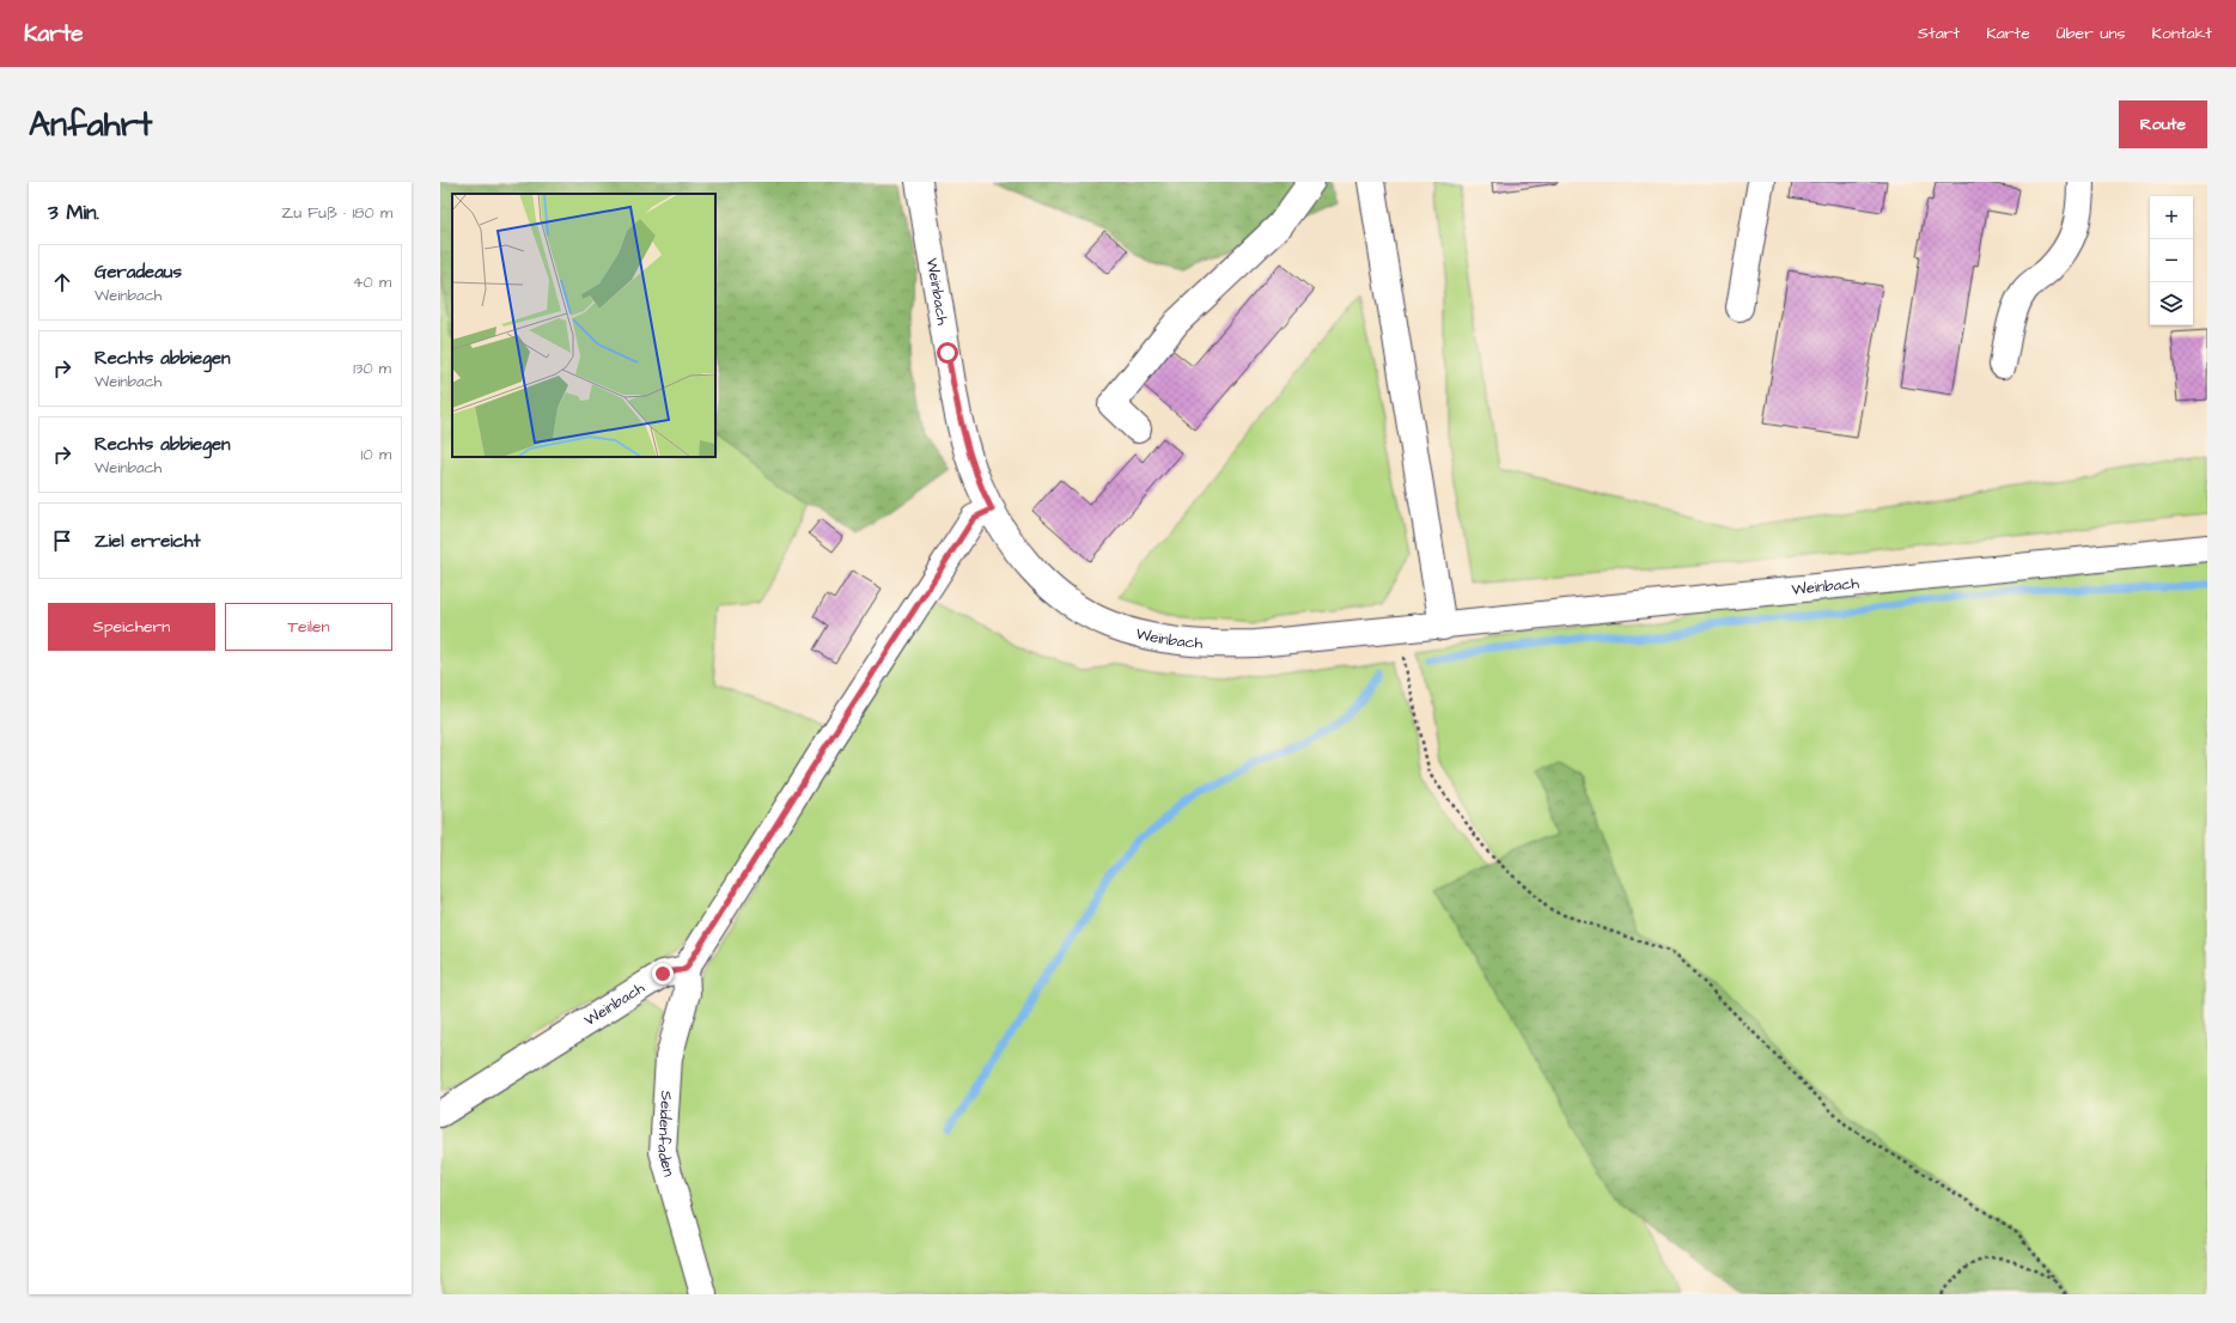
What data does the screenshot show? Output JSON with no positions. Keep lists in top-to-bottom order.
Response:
{
  "streets": {
    "main road": ["Weinbach", "Seidenfaden"]
  },
  "crossings": [
    ["Weinbach", "Seidenfaden"]
  ],
  "page": {
    "header": "Karte",
    "nav": [
      "Start",
      "Karte",
      "Über uns",
      "Kontakt"
    ],
    "buttons": [
      "Route",
      ["Speichern", "Teilen"]
    ],
    "title": "Anfahrt",
    "heading": ["3 Min.", "Zu Fuß · 180 m"],
    "map_buttons": ["+", "−"],
    "list": [
      ["Geradeaus", "Weinbach", "40 m"],
      ["Rechts abbiegen", "Weinbach", "130 m"],
      ["Rechts abbiegen", "Weinbach", "10 m"],
      "Ziel erreicht"
    ]
  }
}
